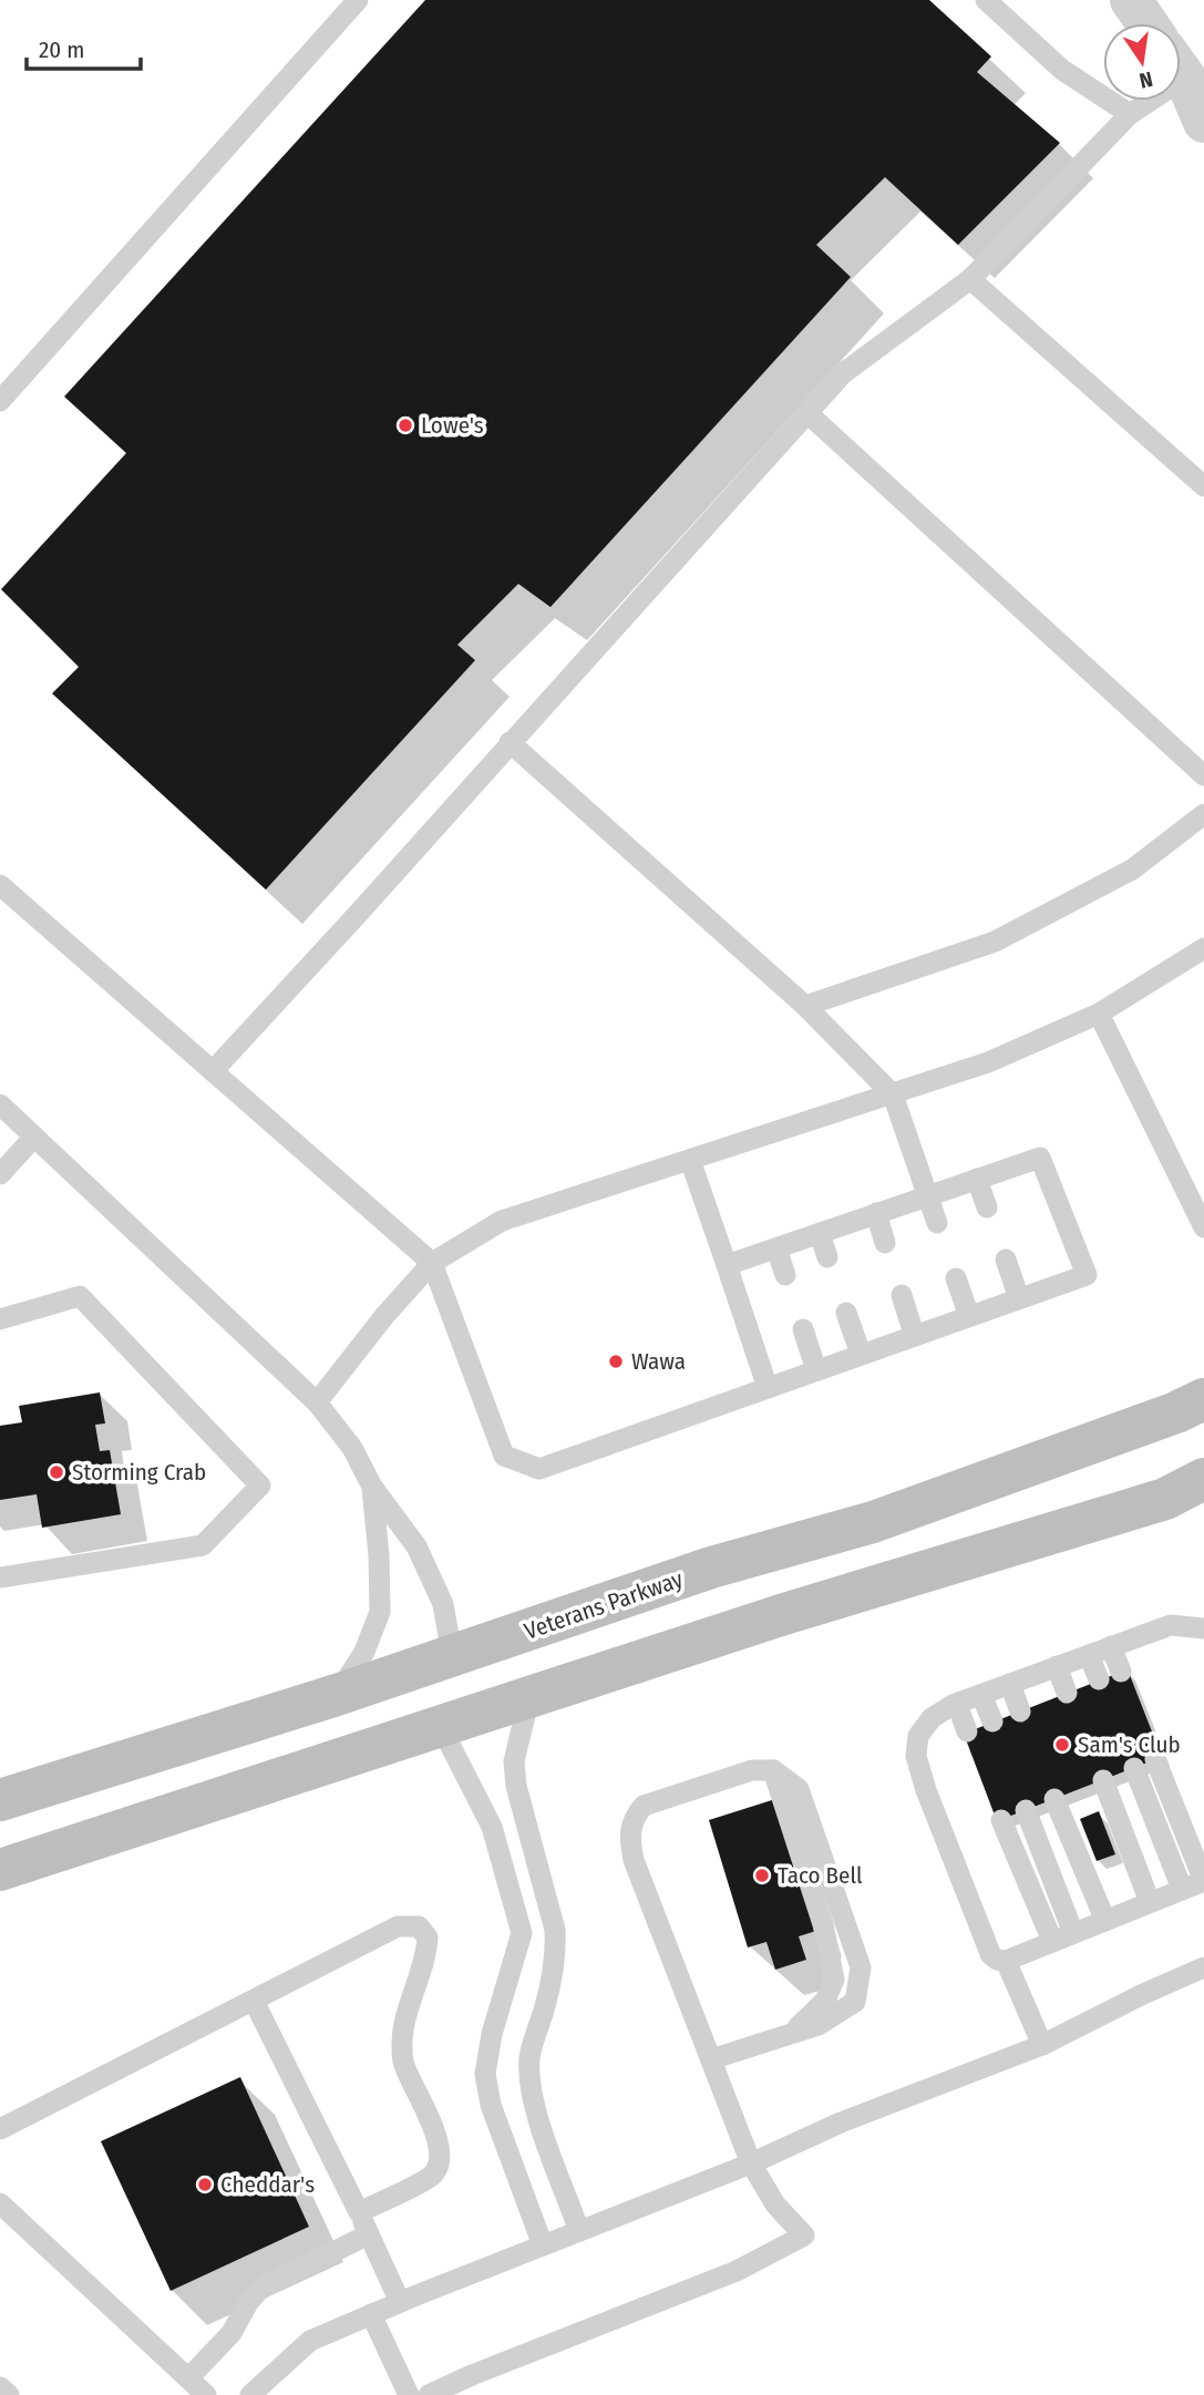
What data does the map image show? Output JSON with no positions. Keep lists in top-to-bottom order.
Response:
{
  "streets": {
    "main road": ["Veterans Parkway"]
  },
  "places": [
    "Lowe's",
    "Wawa",
    "Storming Crab",
    "Sam's Club",
    "Taco Bell",
    "Cheddar's"
  ],
  "scale_bar": "20 m",
  "north": "bottom"
}
